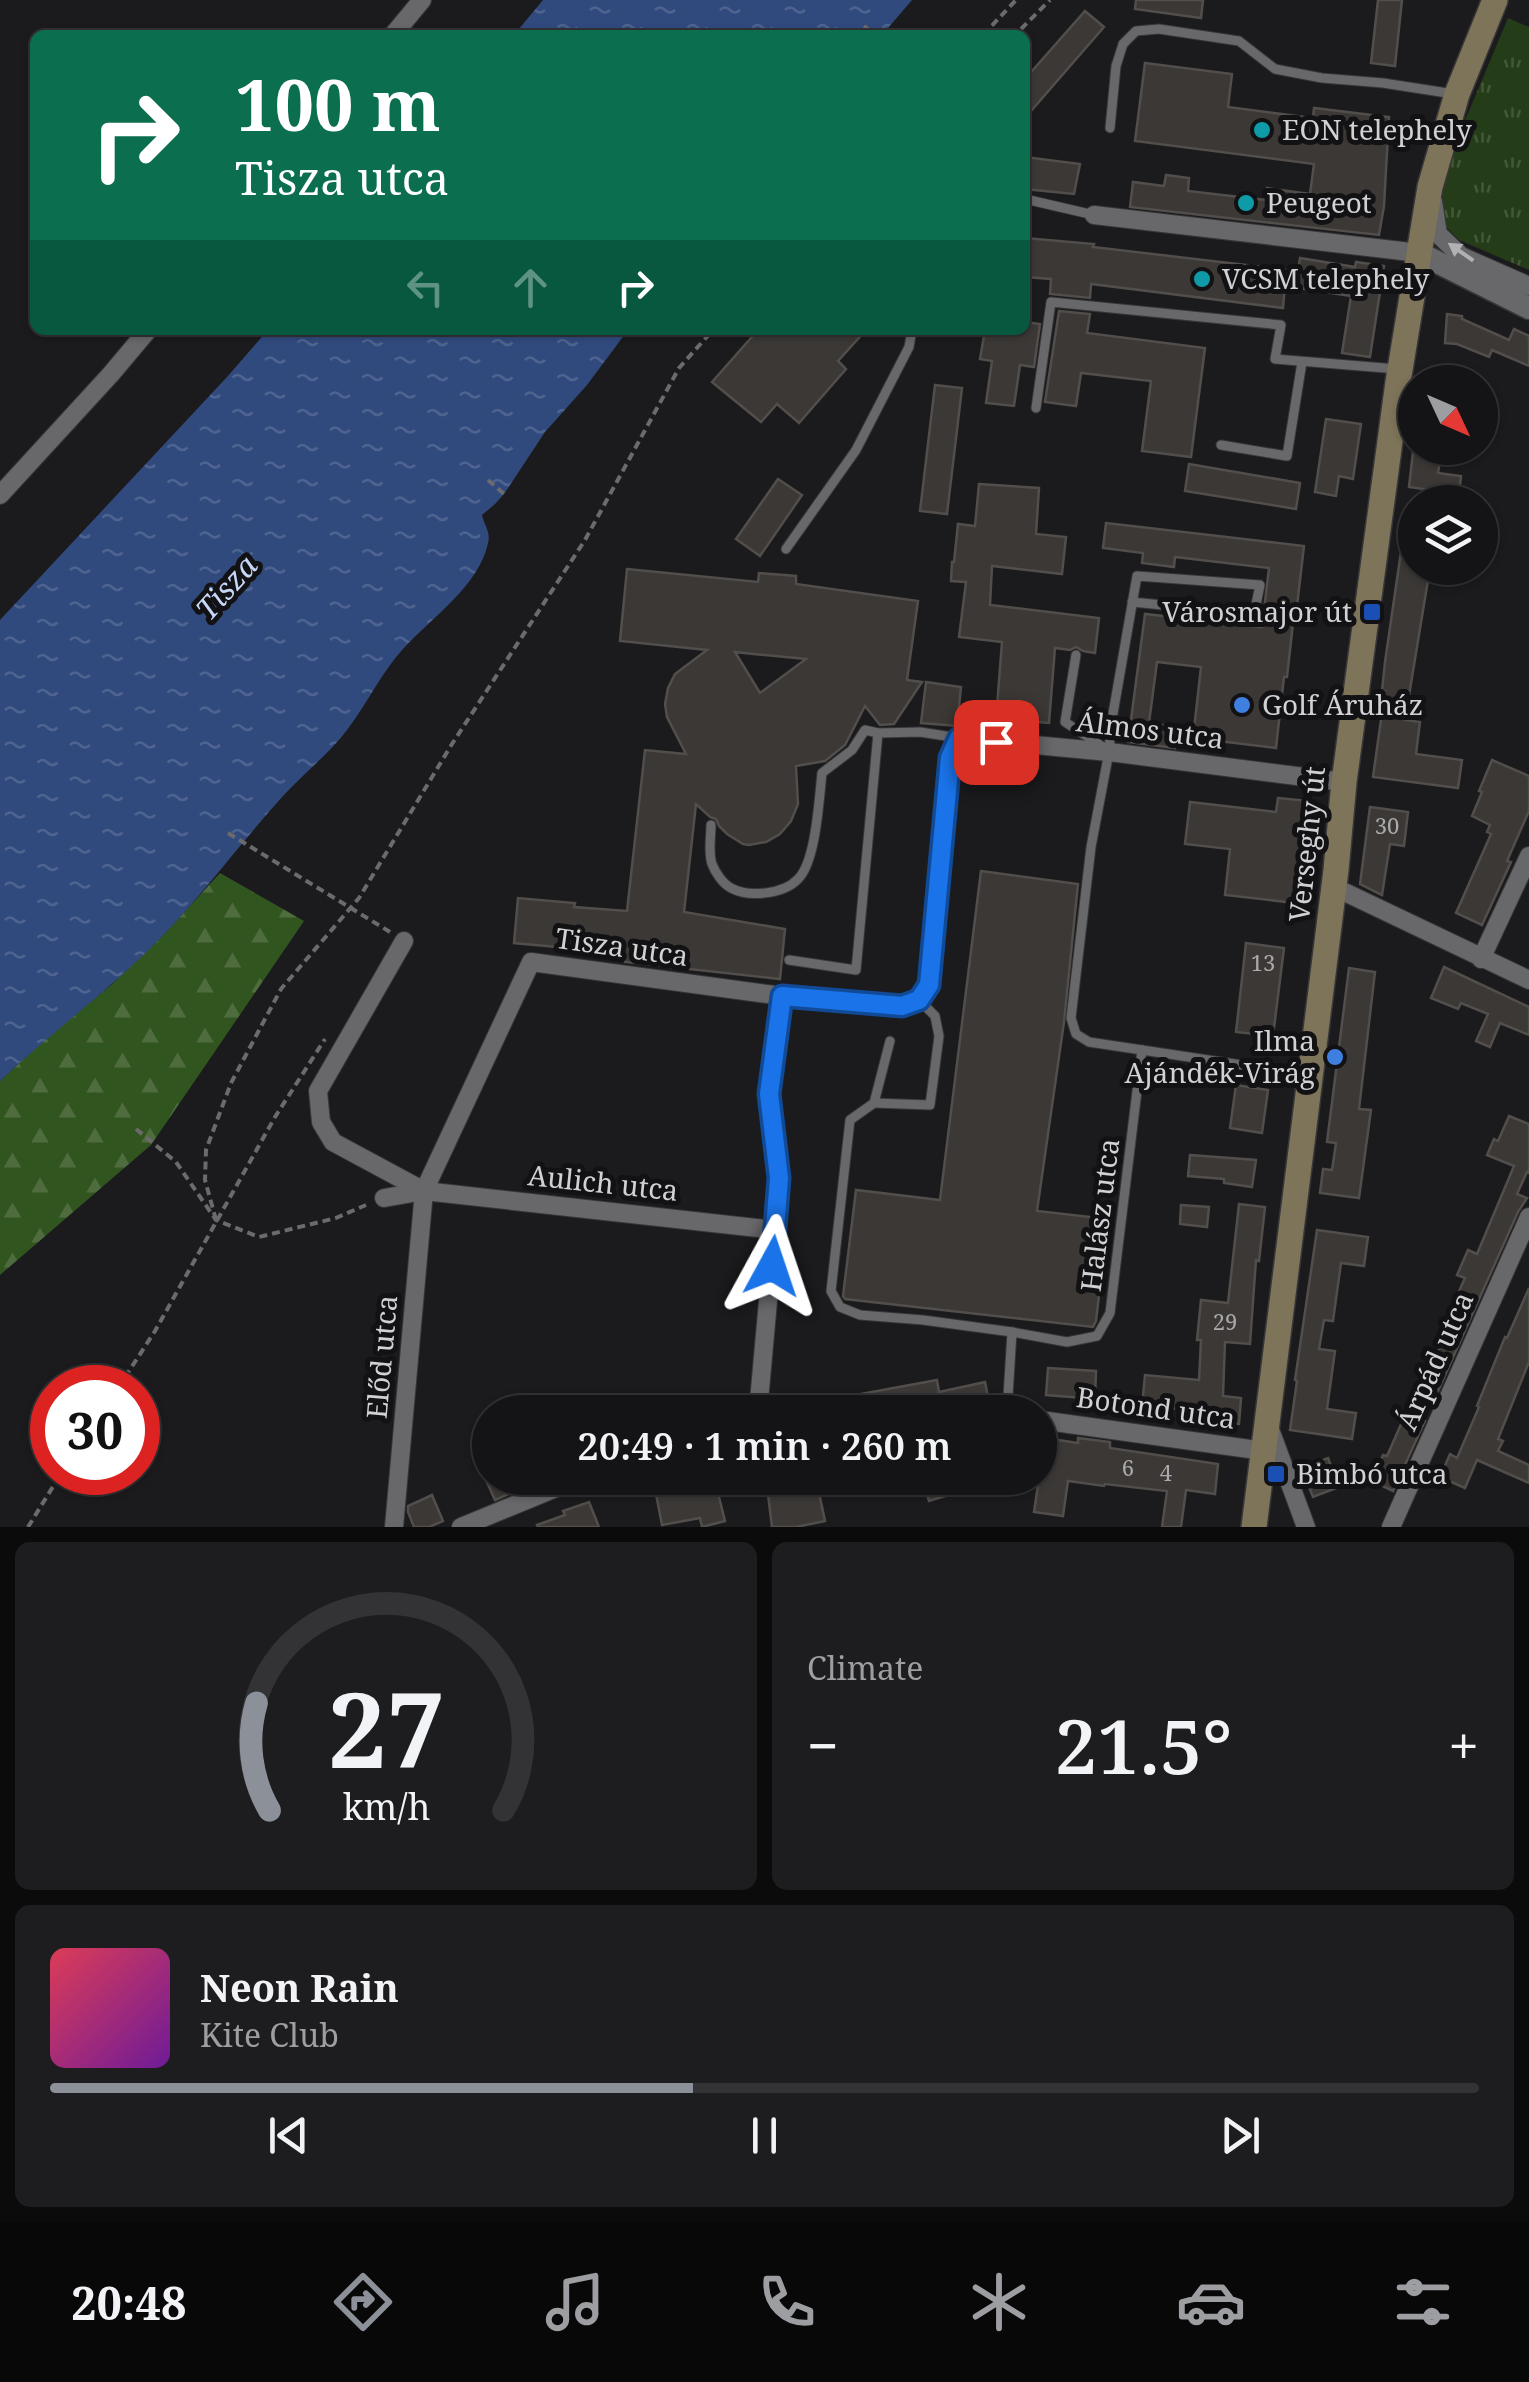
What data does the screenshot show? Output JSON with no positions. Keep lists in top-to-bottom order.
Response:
{
  "streets": {
    "main road": ["Verseghy út"],
    "street": [
      "Álmos utca",
      "Tisza utca",
      "Aulich utca",
      "Előd utca",
      "Árpád utca",
      "Botond utca"
    ],
    "lane": ["Halász utca"]
  },
  "crossings": [
    ["Álmos utca", "Verseghy út"],
    ["Verseghy út", "Botond utca"],
    ["Tisza utca", "Aulich utca"],
    ["Tisza utca", "Előd utca"],
    ["Aulich utca", "Előd utca"]
  ],
  "water": ["Tisza"],
  "places": {
    "other": [
      "EON telephely",
      "Peugeot",
      "VCSM telephely",
      "Golf Áruház",
      "Ilma Ajándék-Virág"
    ],
    "transit": ["Városmajor út", "Bimbó utca"]
  },
  "house_numbers": [
    "30",
    "13",
    "29",
    "6",
    "4"
  ],
  "north": "bottom right",
  "page": {
    "turn": ["100 m", "Tisza utca"],
    "limit": "30",
    "trip": "20:49 · 1 min · 260 m",
    "tile": "Climate",
    "heat": ["−", "21.5°", "+"],
    "song": ["Neon Rain", "Kite Club"],
    "tabs": "20:48",
    "gauge": ["27", "km/h"]
  }
}
